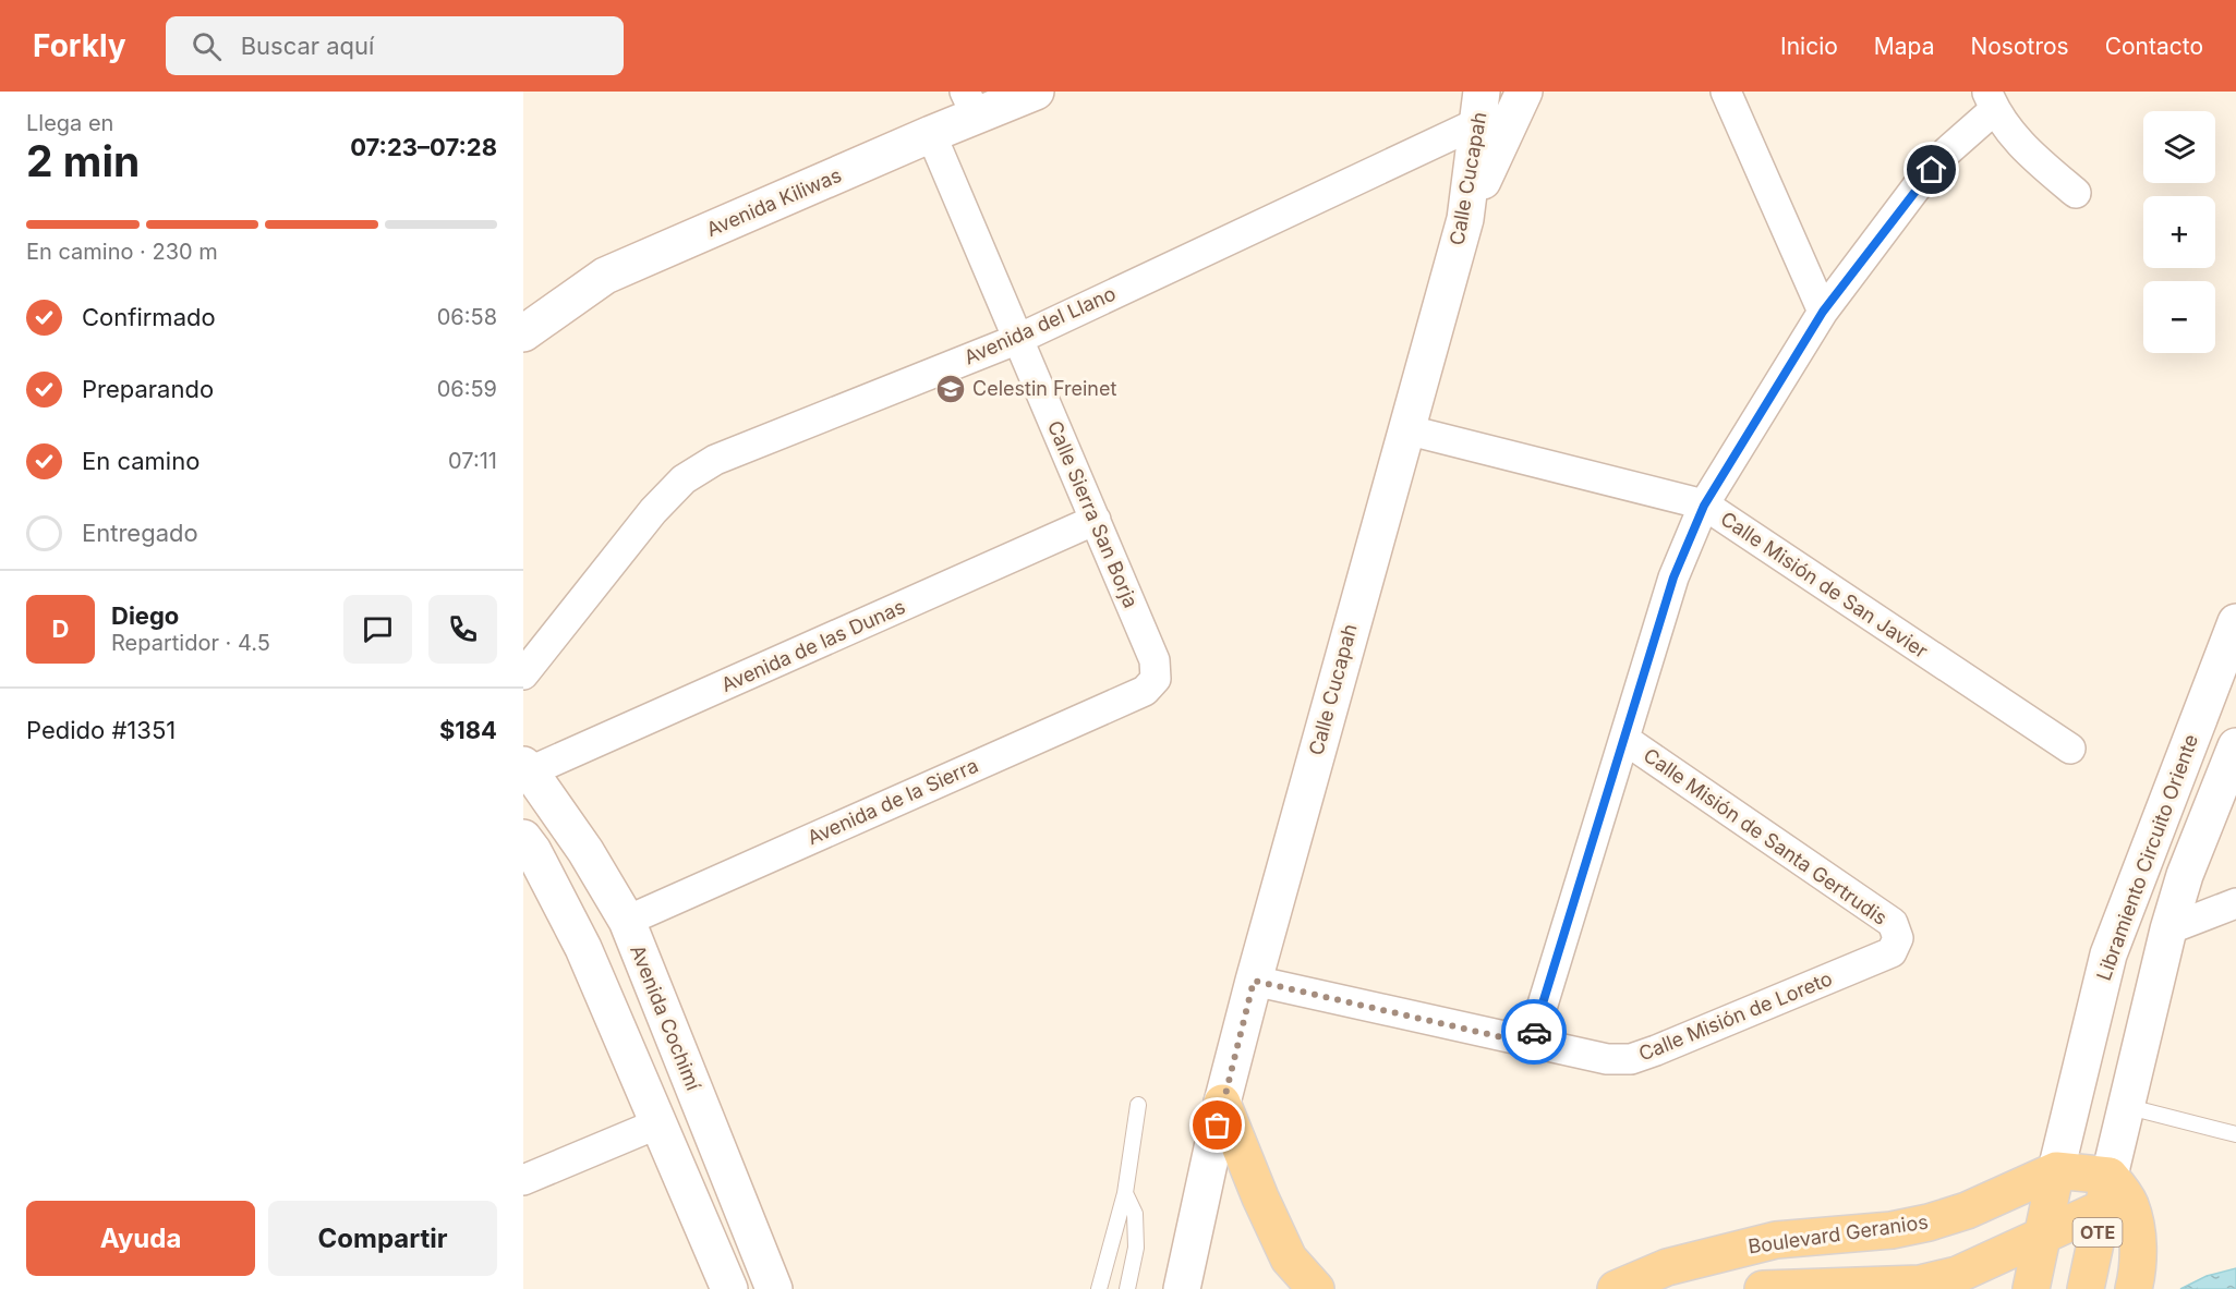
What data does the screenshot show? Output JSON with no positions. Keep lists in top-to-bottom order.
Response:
{
  "streets": {
    "main road": ["Libramiento Circuito Oriente", "OTE", "Boulevard Geranios"],
    "street": [
      "Calle Cucapah",
      "Avenida Kiliwas",
      "Avenida del Llano",
      "Calle Sierra San Borja",
      "Calle Misión de San Javier",
      "Avenida de las Dunas",
      "Avenida de la Sierra",
      "Calle Misión de Santa Gertrudis",
      "Calle Misión de Loreto",
      "Avenida Cochimí"
    ]
  },
  "crossings": [
    ["Calle Cucapah", "Avenida del Llano"],
    ["Calle Cucapah", "Calle Misión de San Javier"],
    ["Calle Cucapah", "Calle Misión de Loreto"],
    ["Avenida Kiliwas", "Calle Sierra San Borja"],
    ["Avenida del Llano", "Calle Sierra San Borja"],
    ["Calle Sierra San Borja", "Avenida de las Dunas"],
    ["Calle Sierra San Borja", "Avenida de la Sierra"],
    ["Avenida de las Dunas", "Avenida Cochimí"],
    ["Avenida de la Sierra", "Avenida Cochimí"],
    ["Calle Misión de Santa Gertrudis", "Calle Misión de Loreto"],
    ["Libramiento Circuito Oriente", "Boulevard Geranios"]
  ],
  "places": {
    "school or university": ["Celestin Freinet"]
  },
  "page": {
    "header": "Forkly",
    "search": "Buscar aquí",
    "nav": [
      "Inicio",
      "Mapa",
      "Nosotros",
      "Contacto"
    ],
    "heading": ["2 min", "Llega en", "07:23–07:28"],
    "panel": [
      "Diego",
      "Repartidor · 4.5",
      "Pedido #1351",
      "$184"
    ],
    "map_buttons": ["+", "−"],
    "bar": "En camino · 230 m",
    "list": [
      ["Confirmado", "06:58"],
      ["Preparando", "06:59"],
      ["En camino", "07:11"],
      "Entregado"
    ],
    "round": "D",
    "buttons": ["Ayuda", "Compartir"]
  }
}
